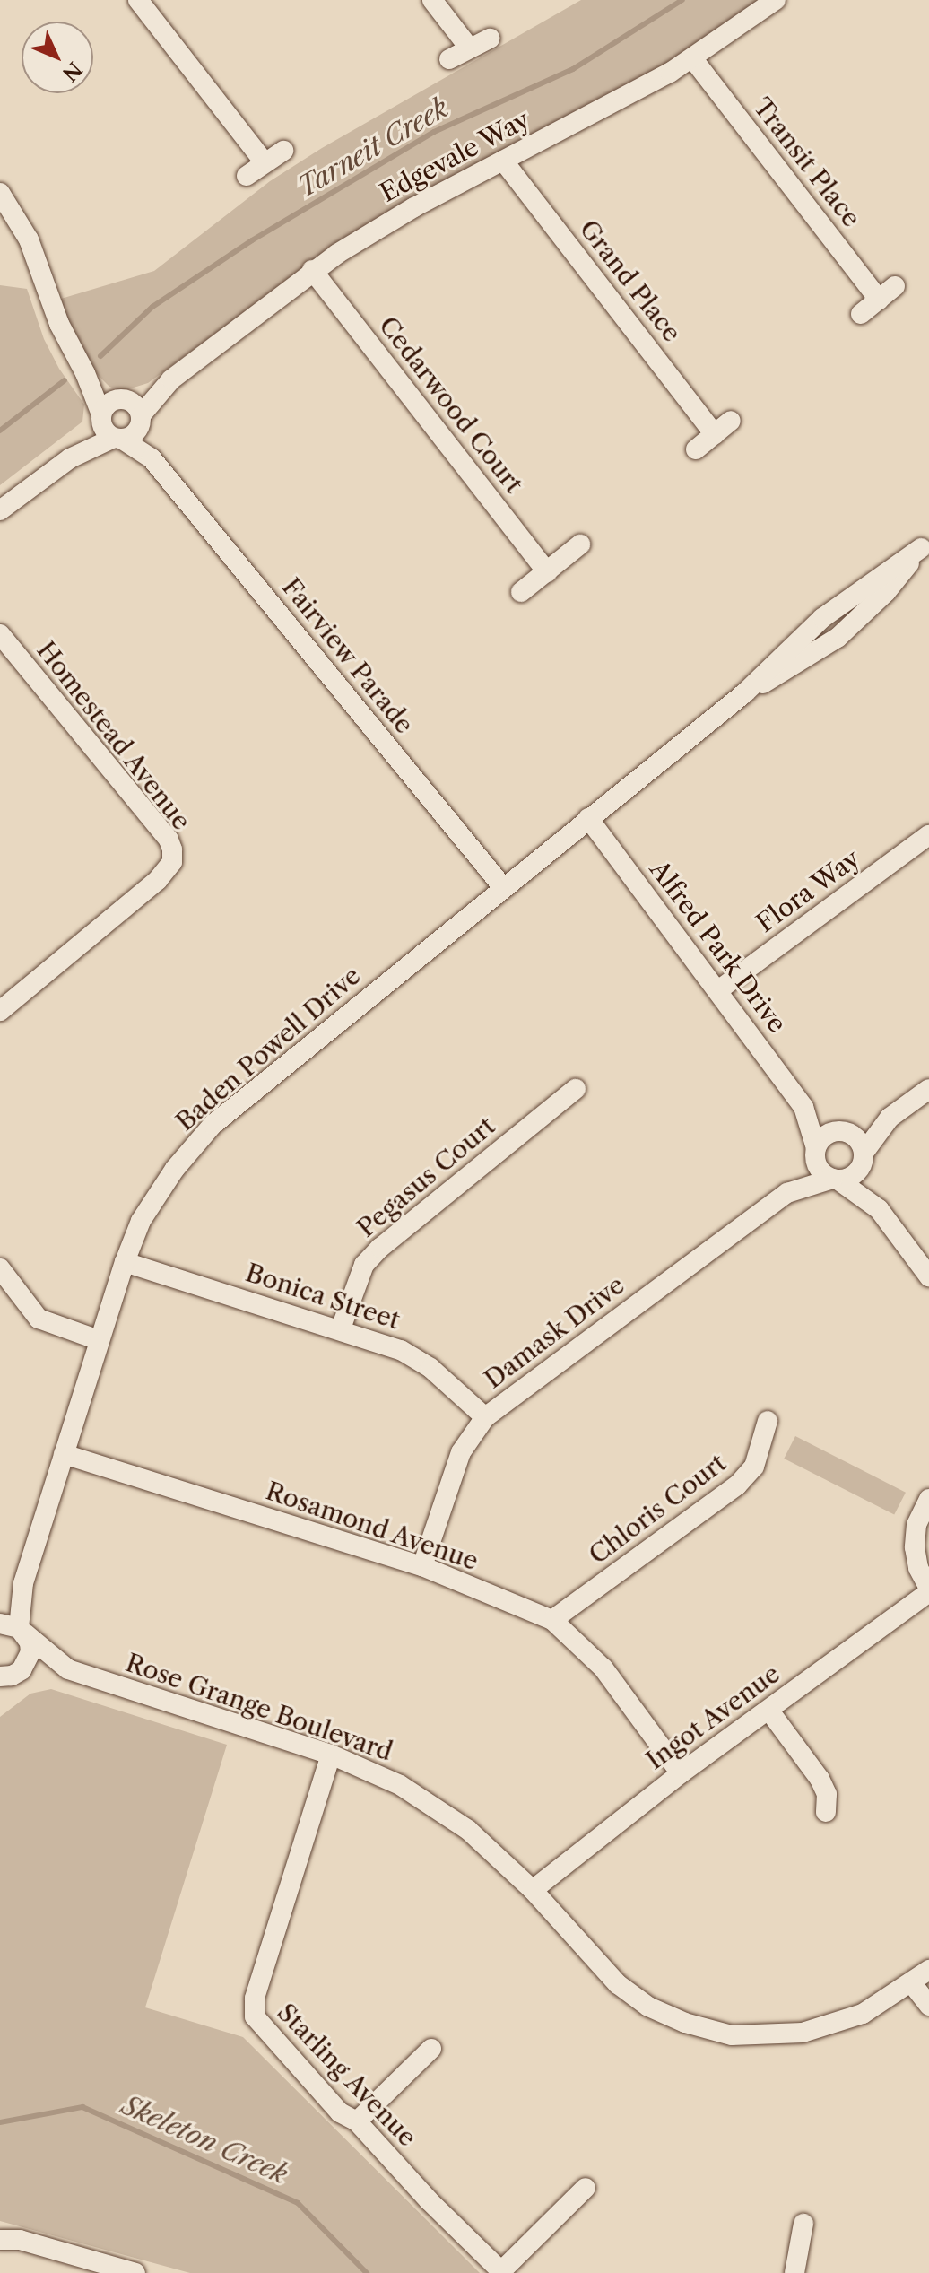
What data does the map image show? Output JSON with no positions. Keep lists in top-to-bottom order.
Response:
{
  "streets": {
    "street": [
      "Edgevale Way",
      "Transit Place",
      "Grand Place",
      "Cedarwood Court",
      "Fairview Parade",
      "Homestead Avenue",
      "Flora Way",
      "Alfred Park Drive",
      "Baden Powell Drive",
      "Pegasus Court",
      "Bonica Street",
      "Damask Drive",
      "Chloris Court",
      "Rosamond Avenue",
      "Rose Grange Boulevard",
      "Ingot Avenue",
      "Starling Avenue"
    ]
  },
  "crossings": [
    ["Edgevale Way", "Transit Place"],
    ["Edgevale Way", "Grand Place"],
    ["Edgevale Way", "Cedarwood Court"],
    ["Edgevale Way", "Fairview Parade"],
    ["Fairview Parade", "Baden Powell Drive"],
    ["Flora Way", "Alfred Park Drive"],
    ["Alfred Park Drive", "Baden Powell Drive"],
    ["Alfred Park Drive", "Damask Drive"],
    ["Baden Powell Drive", "Bonica Street"],
    ["Baden Powell Drive", "Rosamond Avenue"],
    ["Baden Powell Drive", "Rose Grange Boulevard"],
    ["Pegasus Court", "Bonica Street"],
    ["Bonica Street", "Damask Drive"],
    ["Damask Drive", "Rosamond Avenue"],
    ["Chloris Court", "Rosamond Avenue"],
    ["Rosamond Avenue", "Ingot Avenue"],
    ["Rose Grange Boulevard", "Ingot Avenue"],
    ["Rose Grange Boulevard", "Starling Avenue"]
  ],
  "water": ["Tarneit Creek", "Skeleton Creek"],
  "north": "bottom right"
}
